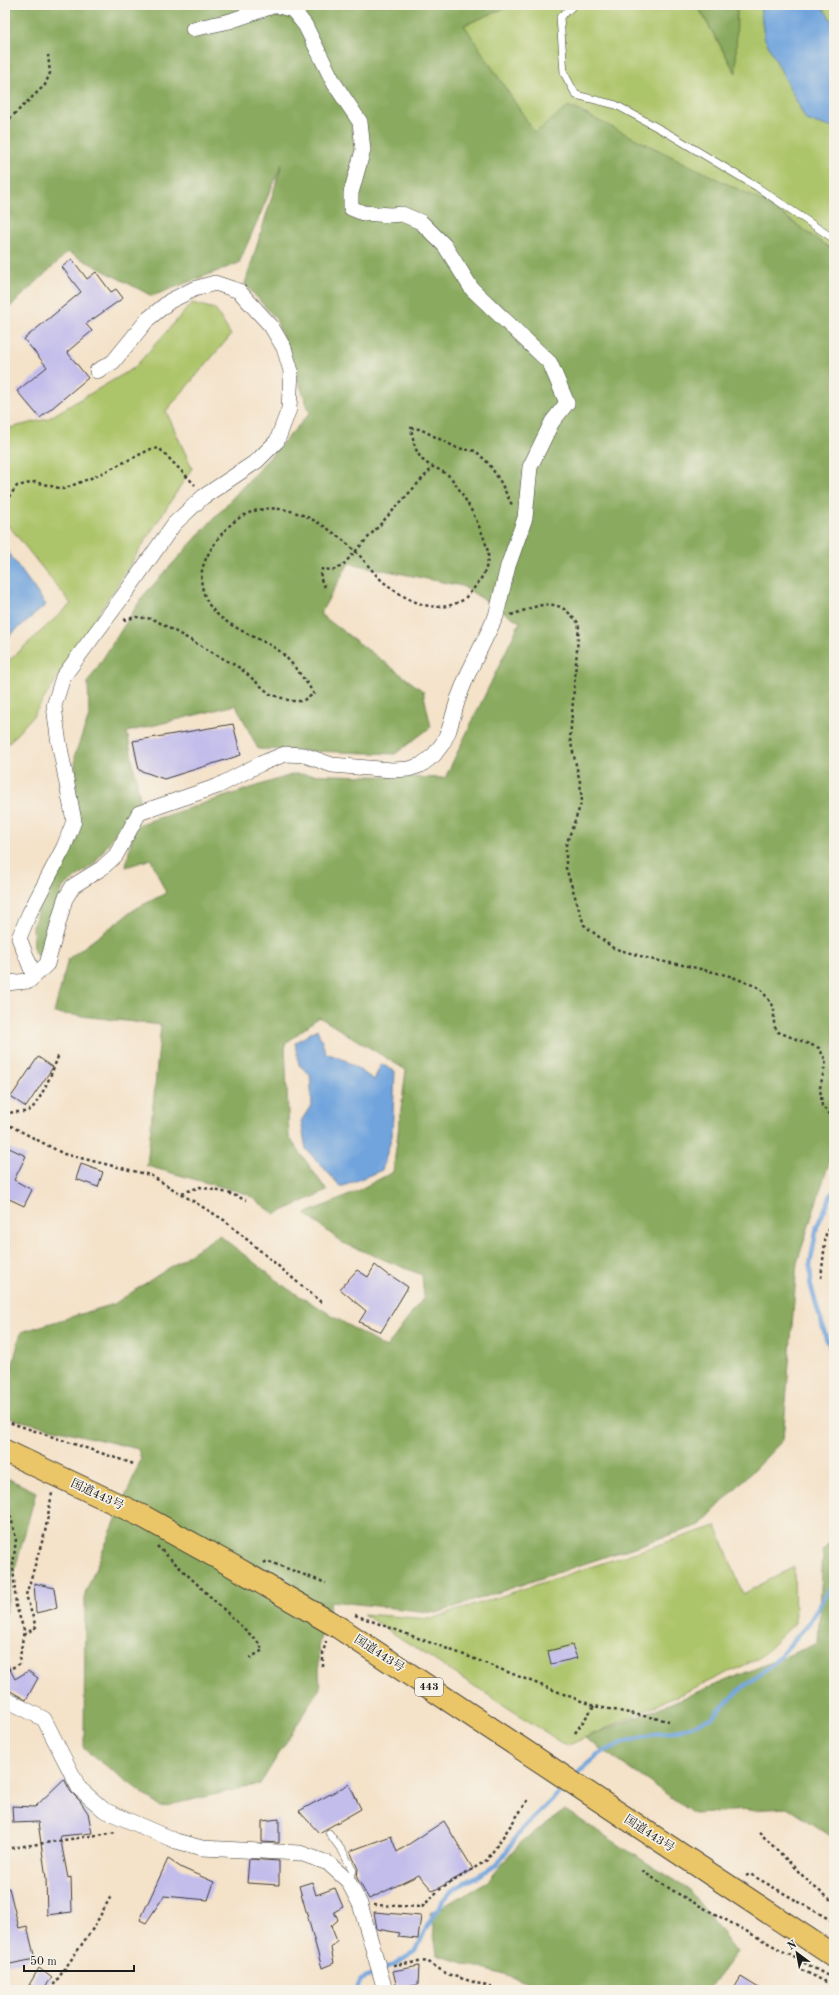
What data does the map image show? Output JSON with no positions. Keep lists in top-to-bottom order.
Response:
{
  "streets": {
    "highway": ["国道443号", "443"]
  },
  "scale_bar": "50 m",
  "north": "top left"
}
